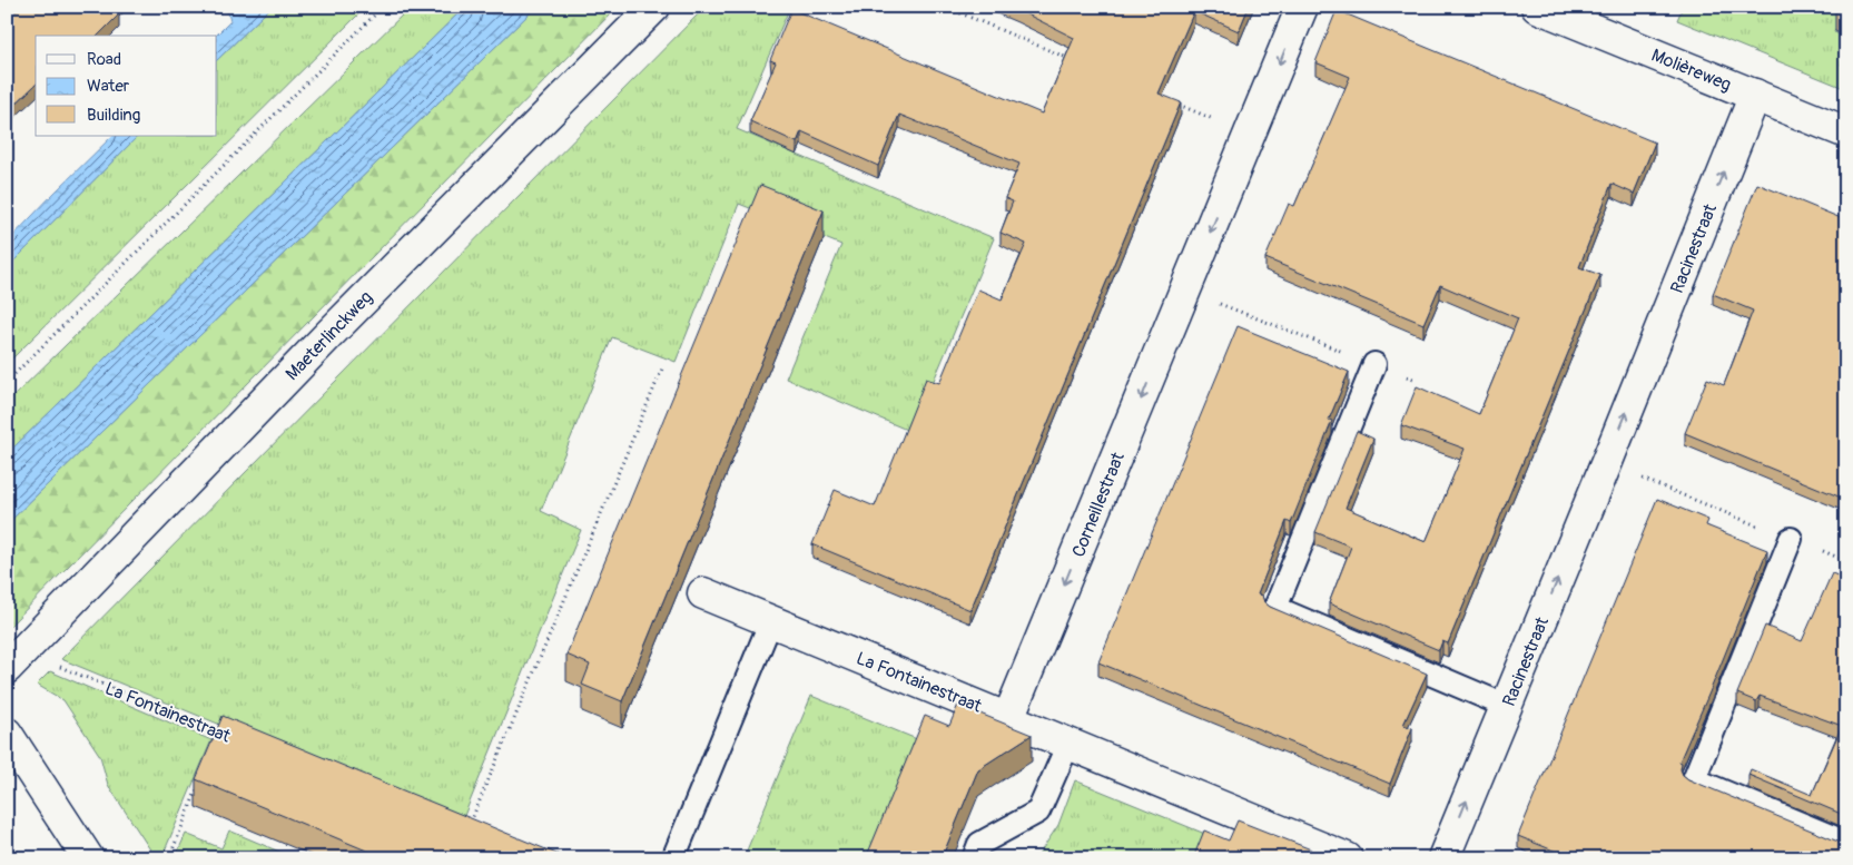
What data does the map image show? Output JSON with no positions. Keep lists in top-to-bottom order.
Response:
{
  "streets": {
    "street": [
      "Molièreweg",
      "Racinestraat",
      "Maeterlinckweg",
      "Corneillestraat",
      "La Fontainestraat"
    ]
  },
  "crossings": [
    ["Molièreweg", "Racinestraat"],
    ["Maeterlinckweg", "La Fontainestraat"],
    ["Corneillestraat", "La Fontainestraat"]
  ],
  "one_way": ["Racinestraat", "Corneillestraat"],
  "legend": ["Road", "Water", "Building"]
}
